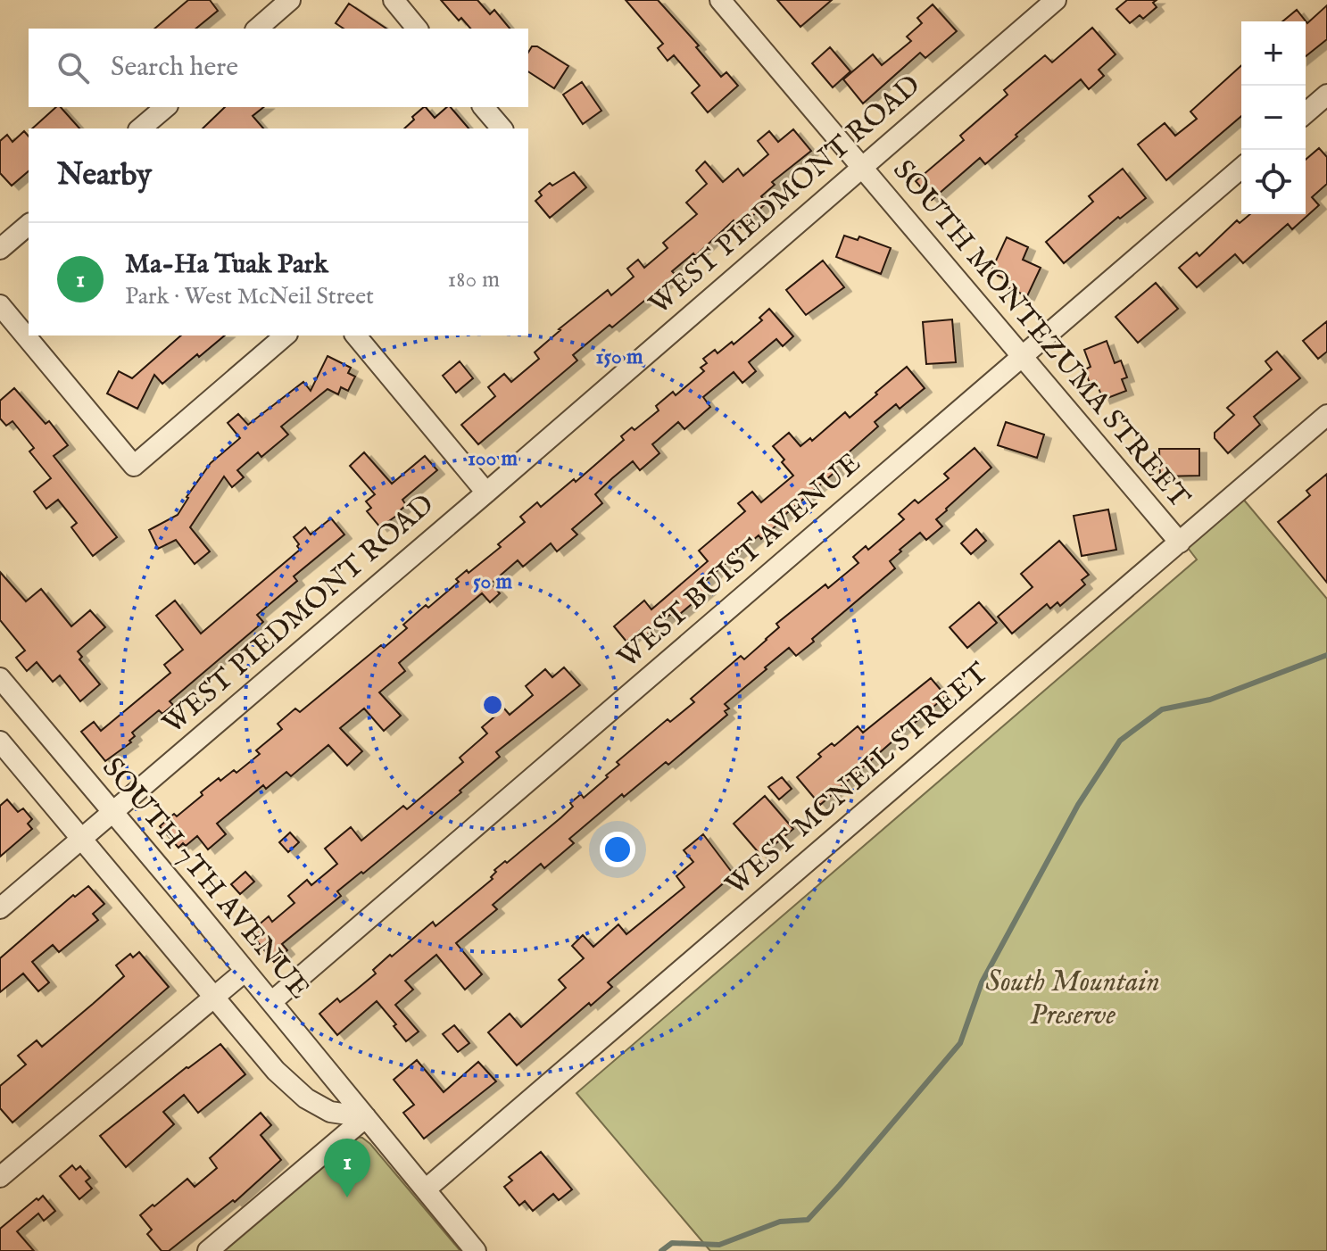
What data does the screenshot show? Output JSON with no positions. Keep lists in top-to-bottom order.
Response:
{
  "streets": {
    "street": [
      "WEST PIEDMONT ROAD",
      "SOUTH MONTEZUMA STREET",
      "WEST BUIST AVENUE",
      "WEST MCNEIL STREET",
      "SOUTH 7TH AVENUE"
    ]
  },
  "crossings": [
    ["WEST PIEDMONT ROAD", "SOUTH MONTEZUMA STREET"],
    ["WEST PIEDMONT ROAD", "SOUTH 7TH AVENUE"],
    ["SOUTH MONTEZUMA STREET", "WEST BUIST AVENUE"],
    ["SOUTH MONTEZUMA STREET", "WEST MCNEIL STREET"],
    ["WEST BUIST AVENUE", "SOUTH 7TH AVENUE"],
    ["WEST MCNEIL STREET", "SOUTH 7TH AVENUE"]
  ],
  "parks": ["South Mountain Preserve"],
  "page": {
    "map_buttons": ["+", "−"],
    "search": "Search here",
    "heading": "Nearby",
    "list": [
      {
        "mark": "1",
        "name": "Ma-Ha Tuak Park",
        "note": "Park · West McNeil Street",
        "value": "180 m"
      }
    ],
    "pins": "1"
  },
  "rings": ["150 m", "100 m", "50 m"]
}
